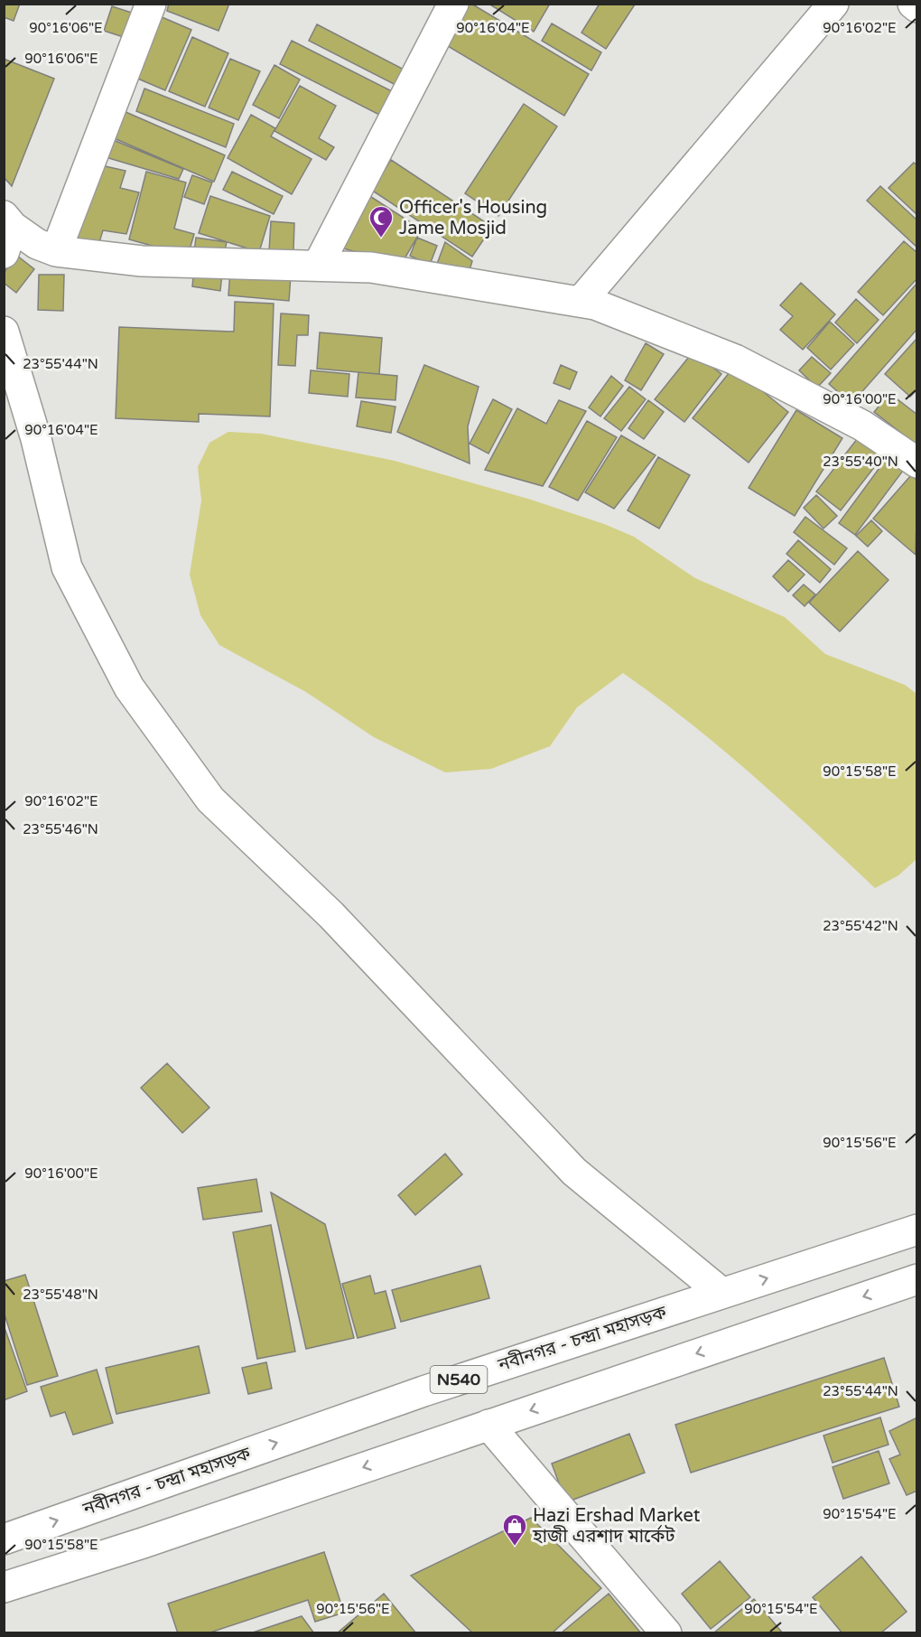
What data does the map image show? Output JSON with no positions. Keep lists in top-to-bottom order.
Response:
{
  "streets": {
    "main road": ["নবীনগর - চন্দ্রা মহাসড়ক", "N540"]
  },
  "places": {
    "mosque": ["Officer's Housing Jame Mosjid"],
    "shop": ["Hazi Ershad Market হাজী এরশাদ মার্কেট"]
  },
  "coordinates": [
    "90°16'02\"E",
    "90°16'06\"E",
    "90°16'04\"E",
    "23°55'44\"N",
    "90°16'00\"E",
    "23°55'40\"N",
    "90°15'58\"E",
    "23°55'46\"N",
    "23°55'42\"N",
    "90°15'56\"E",
    "23°55'48\"N",
    "90°15'54\"E"
  ]
}
